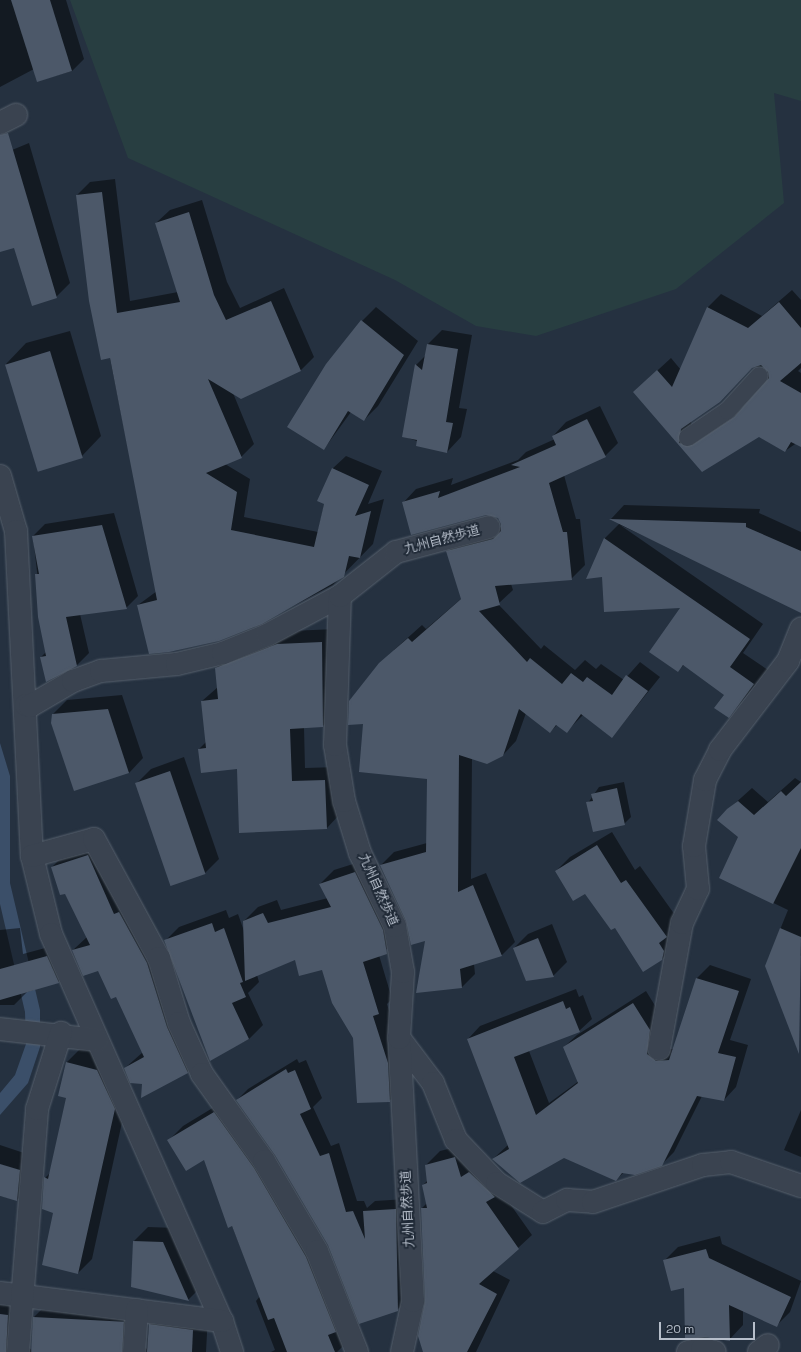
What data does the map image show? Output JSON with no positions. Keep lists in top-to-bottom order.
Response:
{
  "streets": {
    "street": ["九州自然歩道"]
  },
  "scale_bar": "20 m"
}
